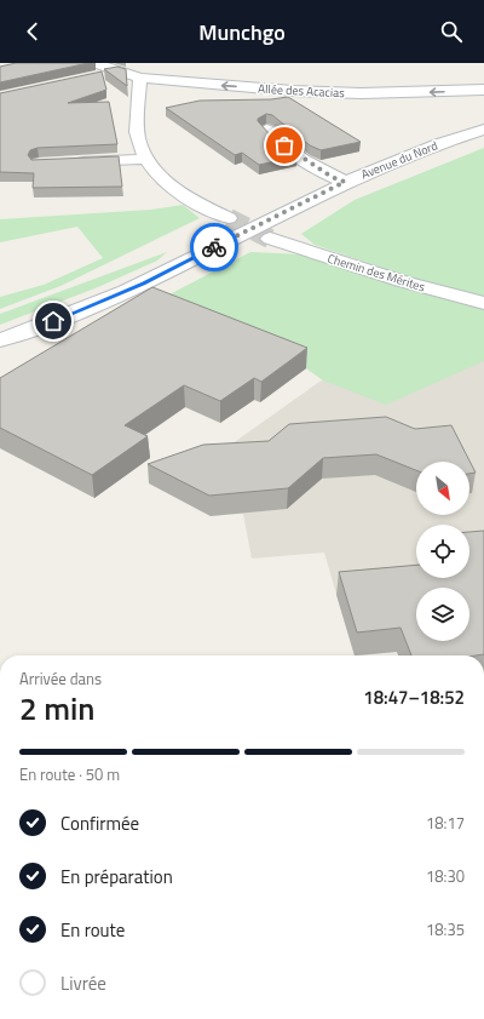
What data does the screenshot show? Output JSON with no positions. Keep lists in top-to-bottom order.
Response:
{
  "streets": {
    "street": ["Allée des Acacias", "Avenue du Nord", "Chemin des Mérites"]
  },
  "one_way": ["Allée des Acacias"],
  "north": "bottom right",
  "page": {
    "header": "Munchgo",
    "heading": ["2 min", "Arrivée dans", "18:47–18:52"],
    "bar": "En route · 50 m",
    "list": [
      ["Confirmée", "18:17"],
      ["En préparation", "18:30"],
      ["En route", "18:35"],
      "Livrée"
    ]
  }
}
